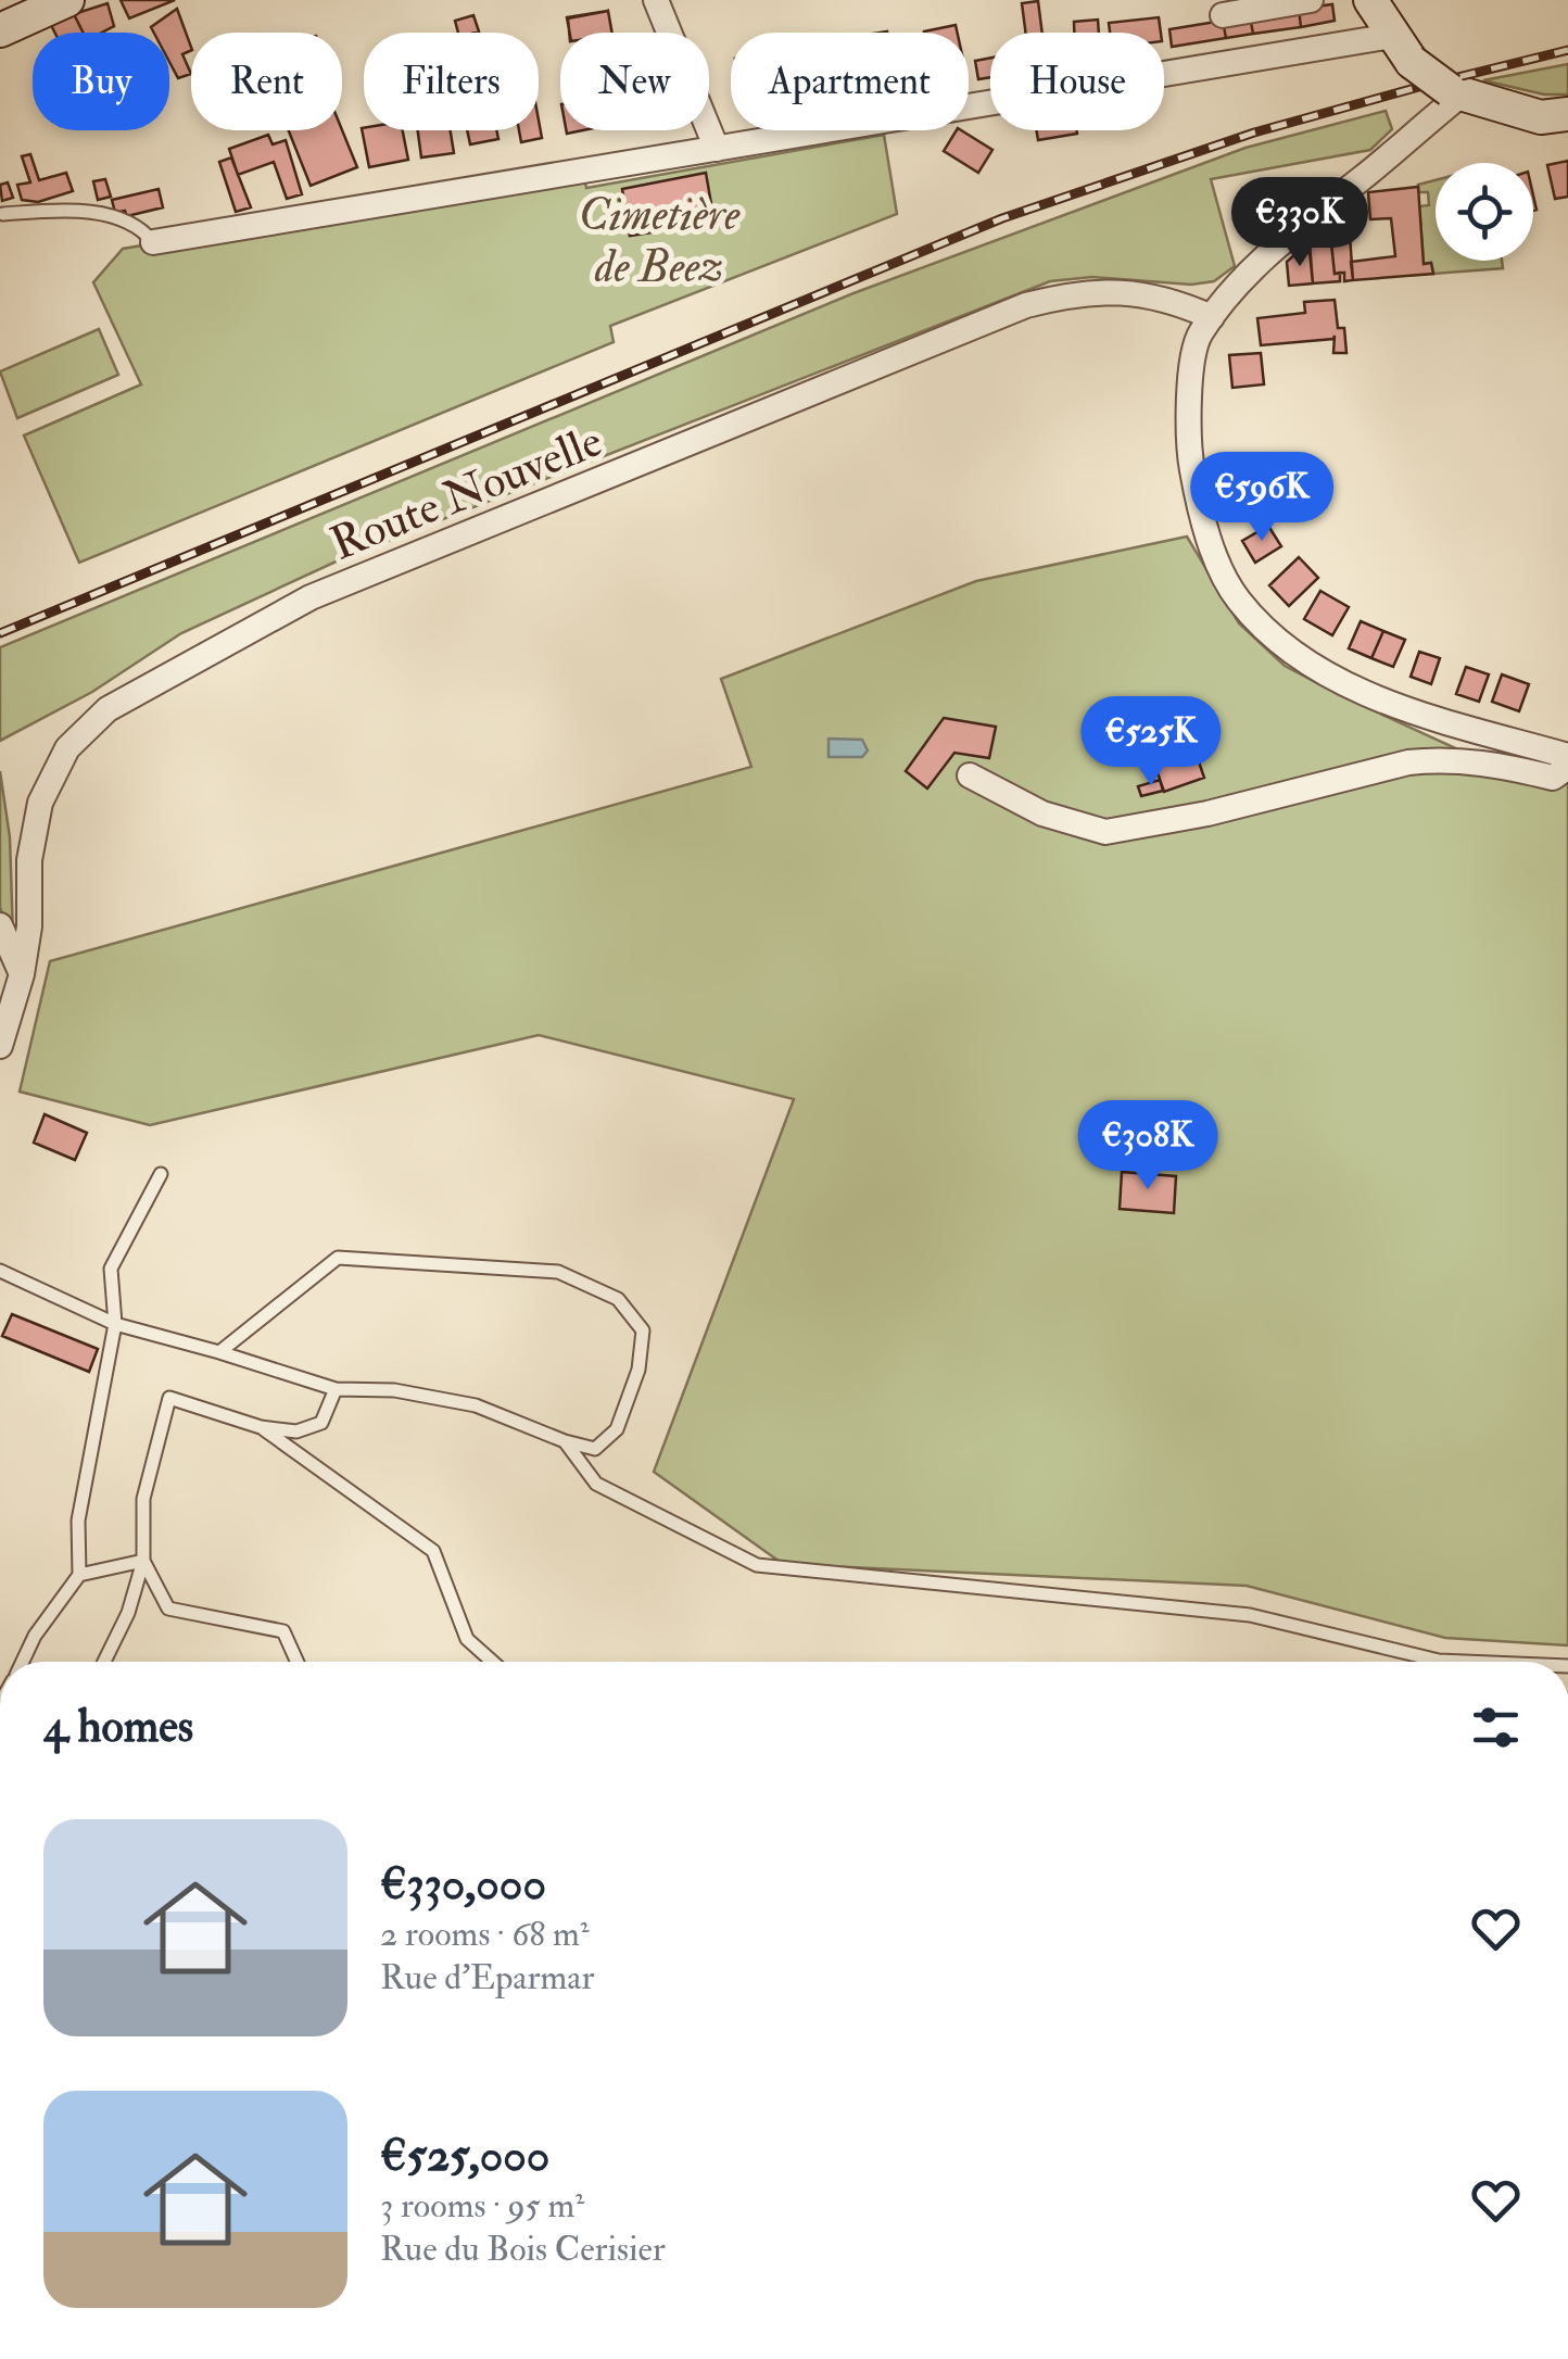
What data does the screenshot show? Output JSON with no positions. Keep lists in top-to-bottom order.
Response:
{
  "streets": {
    "street": ["Route Nouvelle"]
  },
  "parks": ["Cimetière de Beez"],
  "page": {
    "chip": [
      "Buy",
      "Rent",
      "Filters",
      "New",
      "Apartment",
      "House"
    ],
    "price": [
      "€330K",
      "€596K",
      "€525K",
      "€308K"
    ],
    "heading": "4 homes",
    "list": [
      {
        "name": "€330,000",
        "note": "2 rooms · 68 m² · Rue d'Eparmar"
      },
      {
        "name": "€525,000",
        "note": "3 rooms · 95 m² · Rue du Bois Cerisier"
      }
    ]
  }
}
